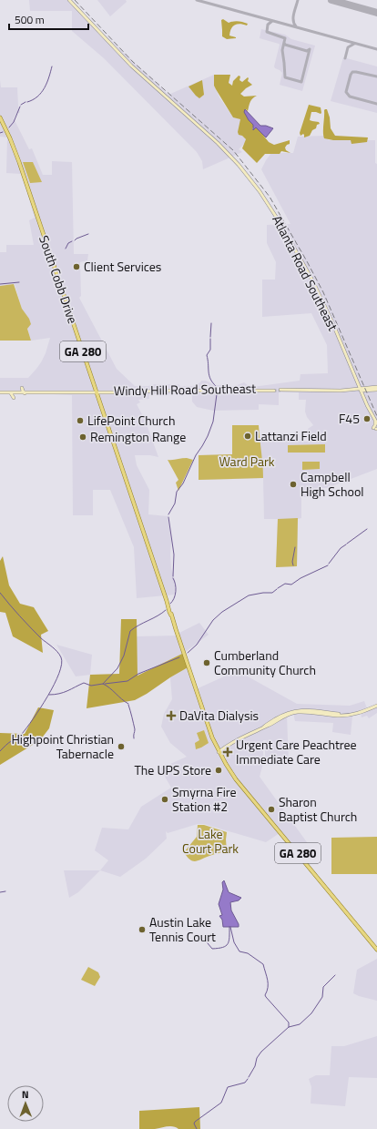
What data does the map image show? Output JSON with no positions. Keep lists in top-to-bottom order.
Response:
{
  "streets": {
    "main road": [
      "Atlanta Road Southeast",
      "South Cobb Drive",
      "GA 280",
      "Windy Hill Road Southeast"
    ]
  },
  "crossings": [
    ["South Cobb Drive", "Windy Hill Road Southeast"]
  ],
  "parks": ["Ward Park", "Lake Court Park"],
  "places": {
    "other": [
      "Client Services",
      "F45",
      "LifePoint Church",
      "Lattanzi Field",
      "Remington Range",
      "Campbell High School",
      "Cumberland Community Church",
      "Highpoint Christian Tabernacle",
      "The UPS Store",
      "Smyrna Fire Station #2",
      "Sharon Baptist Church",
      "Austin Lake Tennis Court"
    ],
    "health": ["DaVita Dialysis", "Urgent Care Peachtree Immediate Care"]
  },
  "scale_bar": "500 m",
  "north": "top"
}
